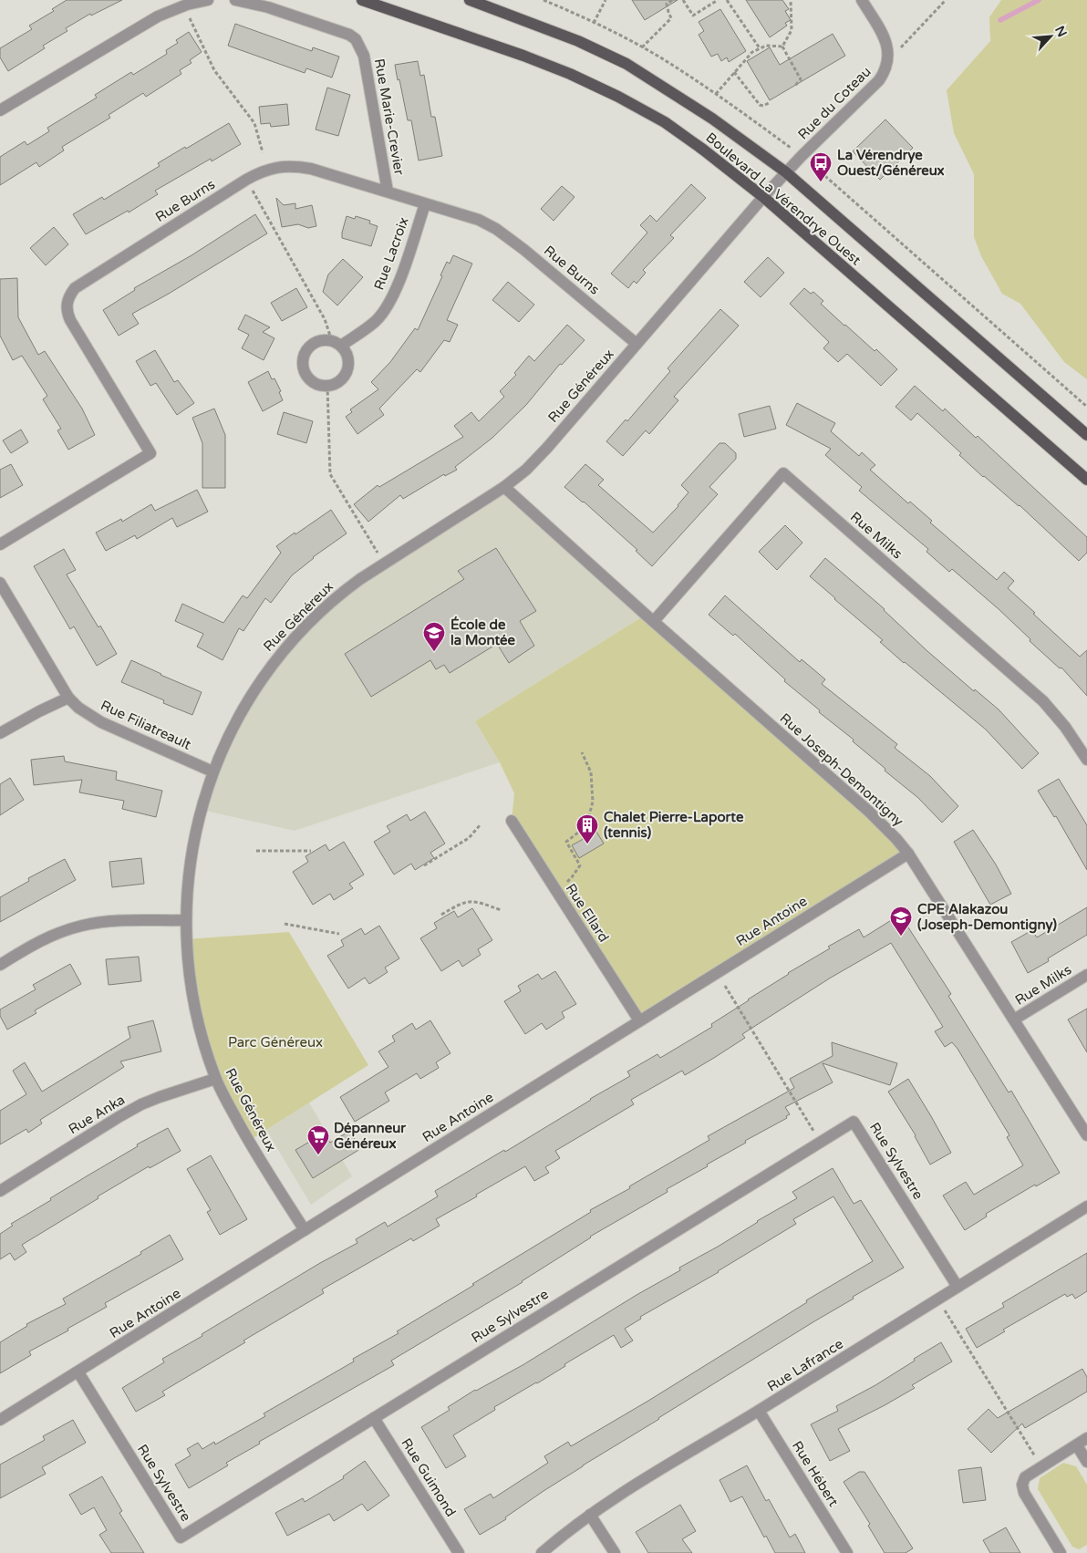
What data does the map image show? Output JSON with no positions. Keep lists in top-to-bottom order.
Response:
{
  "streets": {
    "main road": ["Boulevard La Vérendrye Ouest"],
    "street": [
      "Rue du Coteau",
      "Rue Marie-Crevier",
      "Rue Burns",
      "Rue Lacroix",
      "Rue Généreux",
      "Rue Milks",
      "Rue Filiatreault",
      "Rue Joseph-Demontigny",
      "Rue Ellard",
      "Rue Antoine",
      "Rue Anka",
      "Rue Sylvestre",
      "Rue Lafrance",
      "Rue Hébert",
      "Rue Guimond"
    ]
  },
  "crossings": [
    ["Rue du Coteau", "Boulevard La Vérendrye Ouest"],
    ["Rue du Coteau", "Rue Généreux"],
    ["Rue Marie-Crevier", "Rue Burns"],
    ["Boulevard La Vérendrye Ouest", "Rue Généreux"],
    ["Rue Burns", "Rue Lacroix"],
    ["Rue Burns", "Rue Généreux"],
    ["Rue Généreux", "Rue Filiatreault"],
    ["Rue Généreux", "Rue Joseph-Demontigny"],
    ["Rue Généreux", "Rue Antoine"],
    ["Rue Généreux", "Rue Anka"],
    ["Rue Milks", "Rue Joseph-Demontigny"],
    ["Rue Joseph-Demontigny", "Rue Antoine"],
    ["Rue Ellard", "Rue Antoine"],
    ["Rue Antoine", "Rue Sylvestre"],
    ["Rue Sylvestre", "Rue Lafrance"],
    ["Rue Sylvestre", "Rue Guimond"],
    ["Rue Lafrance", "Rue Hébert"]
  ],
  "parks": ["Parc Généreux"],
  "places": {
    "bus stop": ["La Vérendrye Ouest/Généreux"],
    "school or university": ["École de la Montée", "CPE Alakazou (Joseph-Demontigny)"],
    "building": ["Chalet Pierre-Laporte (tennis)"],
    "supermarket": ["Dépanneur Généreux"]
  },
  "north": "top right"
}
